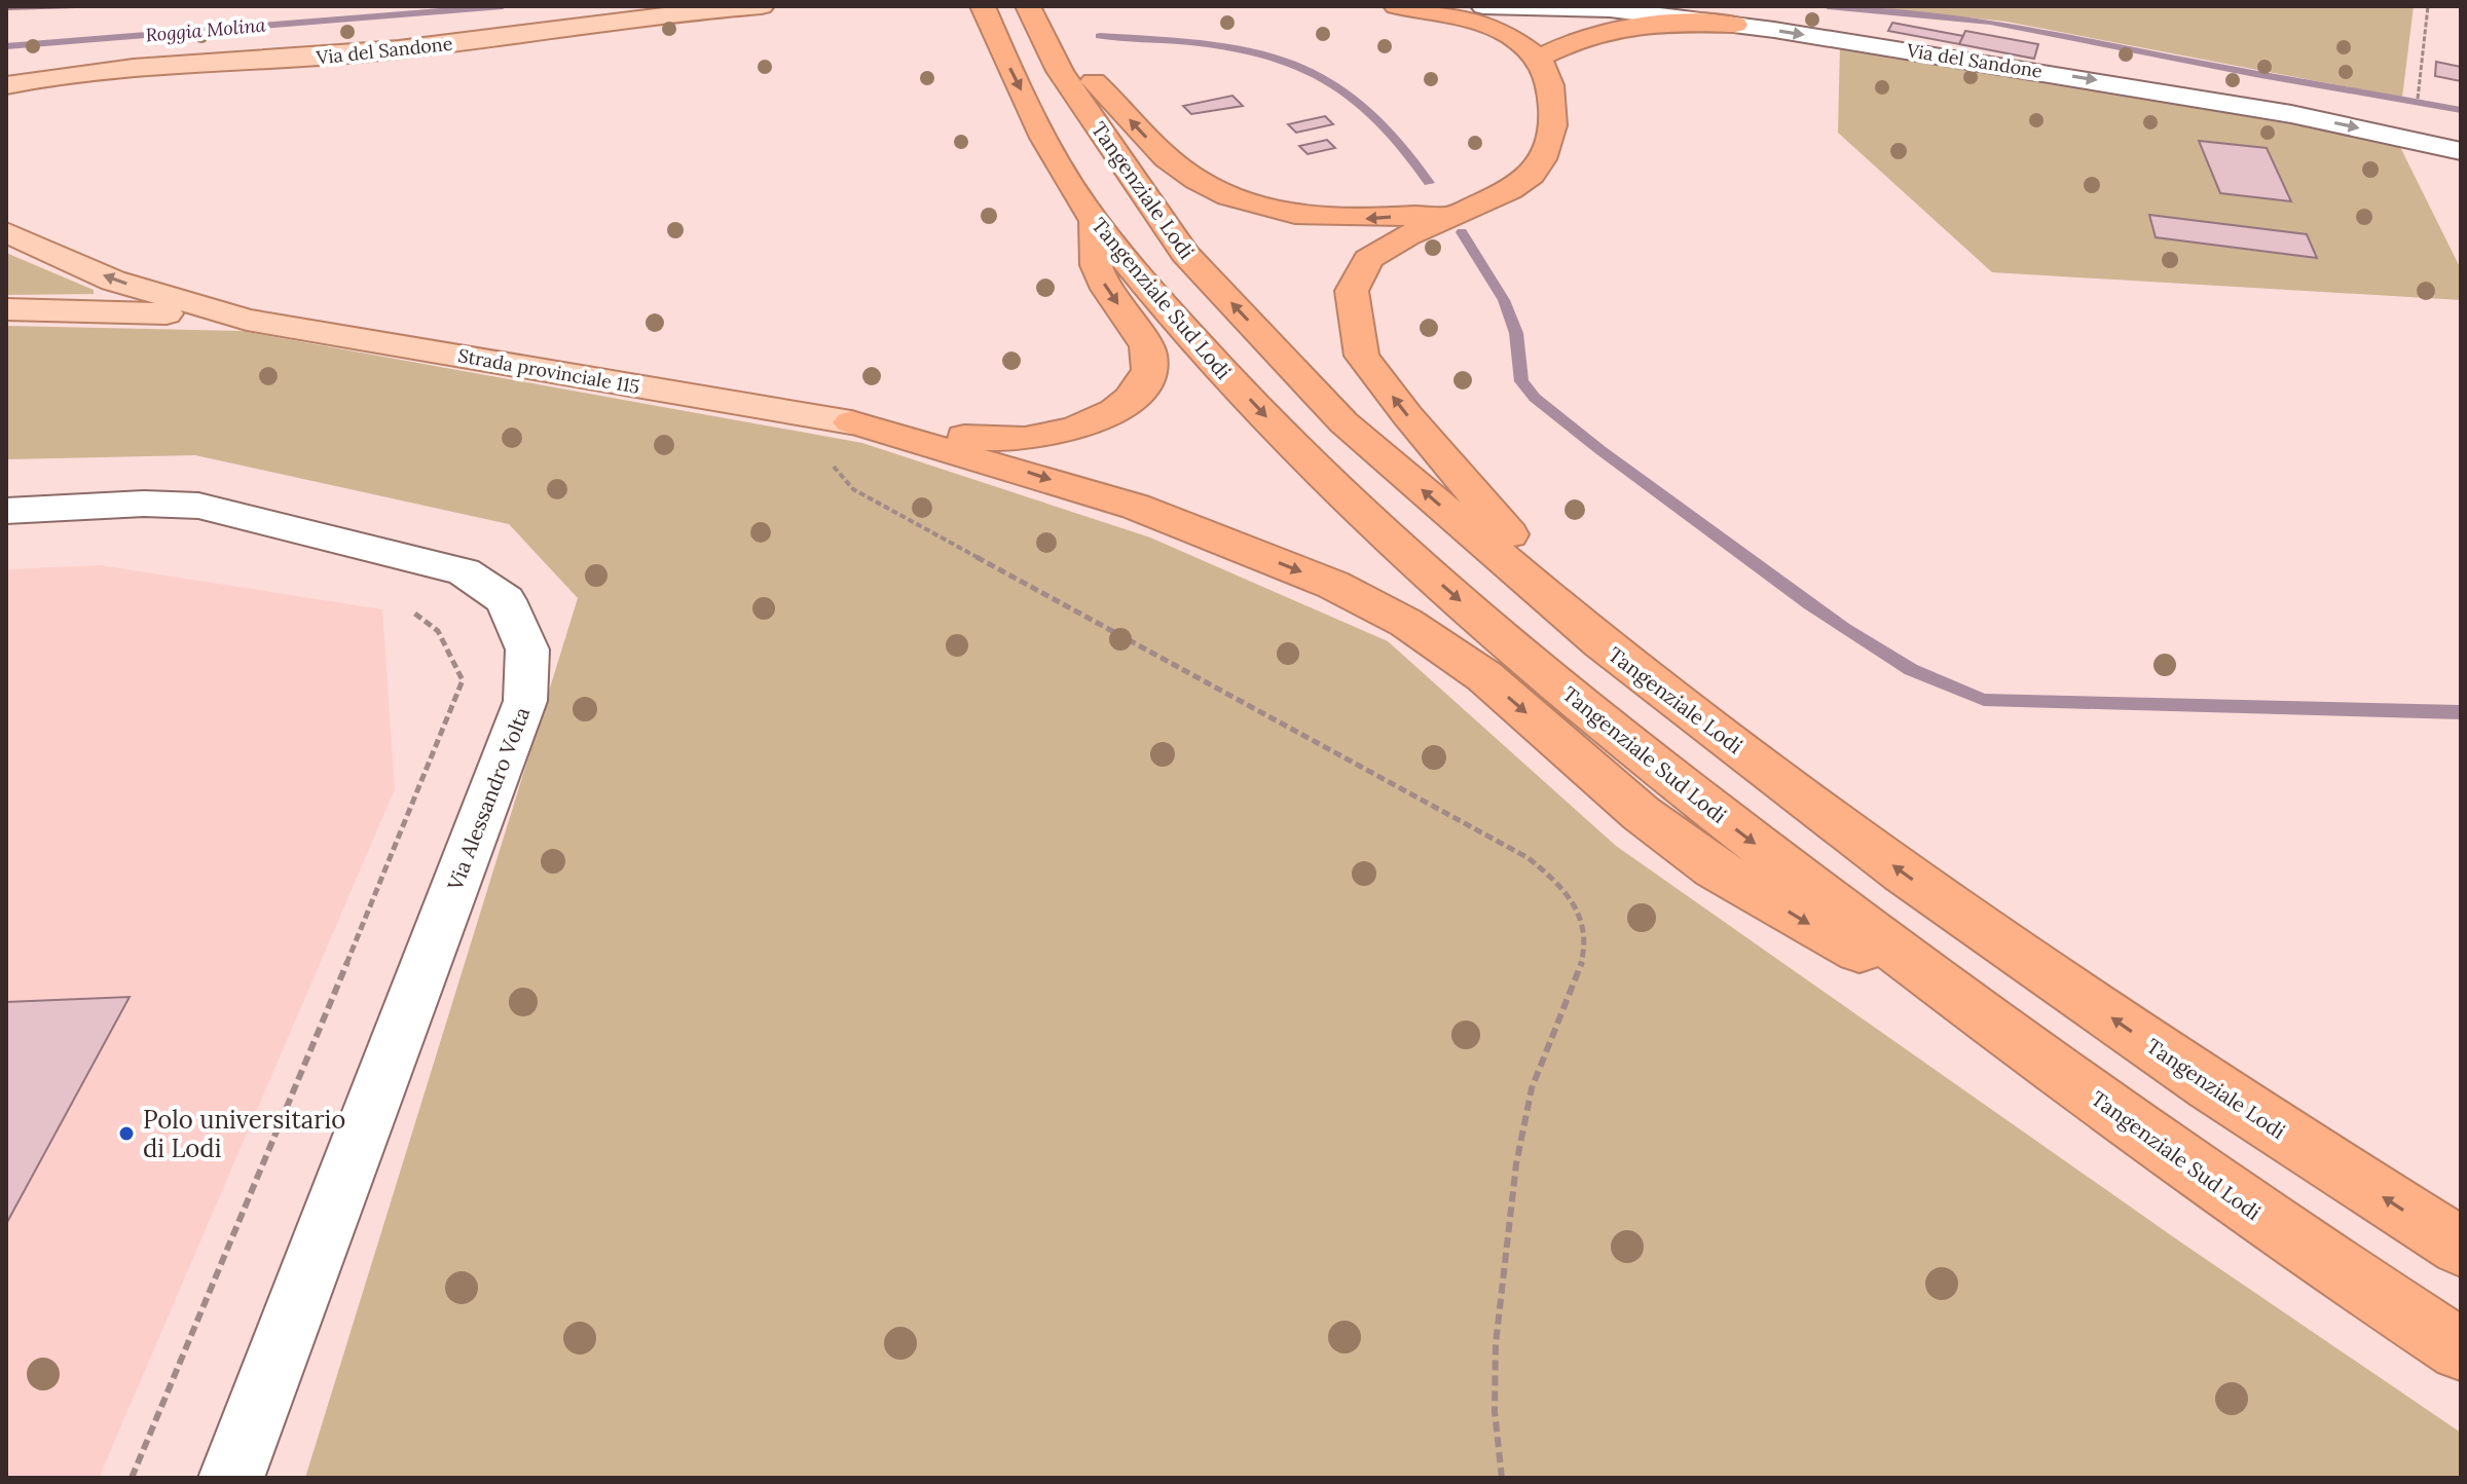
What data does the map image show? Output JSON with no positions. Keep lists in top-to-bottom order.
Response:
{
  "streets": {
    "highway": ["Tangenziale Lodi", "Tangenziale Sud Lodi"],
    "main road": ["Via del Sandone", "Strada provinciale 115"],
    "street": ["Via Alessandro Volta"]
  },
  "one_way": ["Via del Sandone"],
  "water": ["Roggia Molina"],
  "places": ["Polo universitario di Lodi"]
}
